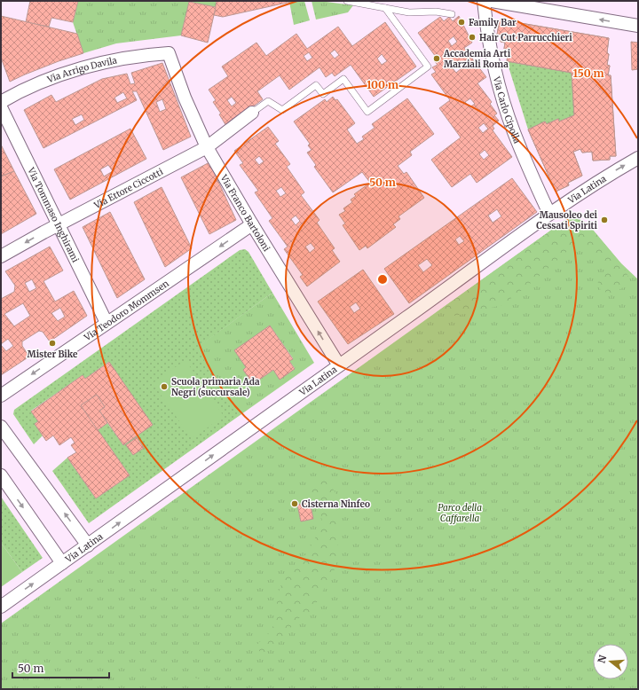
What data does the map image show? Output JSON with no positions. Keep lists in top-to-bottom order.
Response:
{
  "streets": {
    "street": [
      "Via Arrigo Davila",
      "Via Carlo Cipolla",
      "Via Ettore Ciccotti",
      "Via Latina",
      "Via Franco Bartoloni",
      "Via Tommaso Inghirami",
      "Via Teodoro Mommsen"
    ]
  },
  "crossings": [
    ["Via Arrigo Davila", "Via Franco Bartoloni"],
    ["Via Carlo Cipolla", "Via Latina"],
    ["Via Ettore Ciccotti", "Via Franco Bartoloni"],
    ["Via Ettore Ciccotti", "Via Tommaso Inghirami"],
    ["Via Latina", "Via Franco Bartoloni"],
    ["Via Franco Bartoloni", "Via Teodoro Mommsen"],
    ["Via Tommaso Inghirami", "Via Teodoro Mommsen"]
  ],
  "one_way": ["Via Latina", "Via Franco Bartoloni", "Via Teodoro Mommsen"],
  "parks": ["Parco della Caffarella"],
  "places": [
    "Family Bar",
    "Hair Cut Parrucchieri",
    "Accademia Arti Marziali Roma",
    "Mausoleo dei Cessati Spiriti",
    "Mister Bike",
    "Scuola primaria Ada Negri (succursale)",
    "Cisterna Ninfeo"
  ],
  "scale_bar": "50 m",
  "north": "left",
  "rings": ["150 m", "100 m", "50 m"]
}
